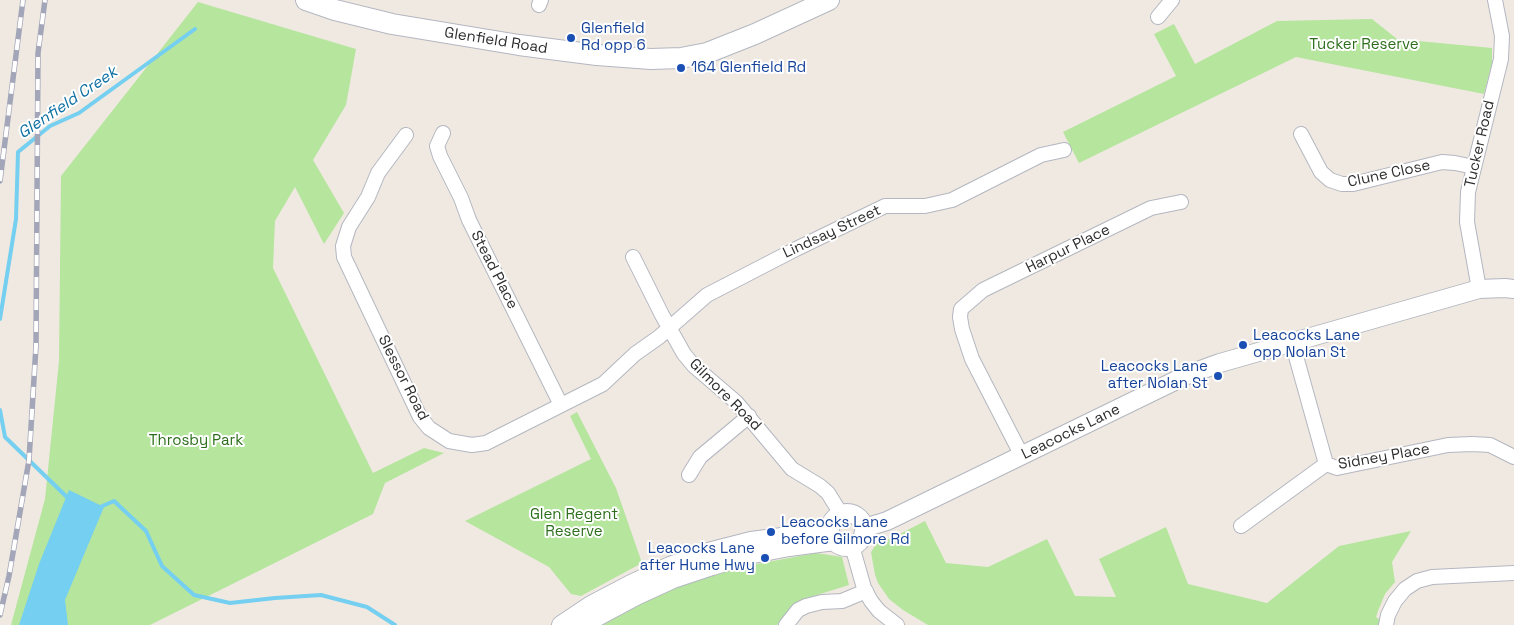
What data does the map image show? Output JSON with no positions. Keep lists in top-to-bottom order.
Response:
{
  "streets": {
    "main road": ["Glenfield Road"],
    "street": [
      "Tucker Road",
      "Clune Close",
      "Lindsay Street",
      "Harpur Place",
      "Stead Place",
      "Slessor Road",
      "Gilmore Road",
      "Leacocks Lane",
      "Sidney Place"
    ]
  },
  "crossings": [
    ["Tucker Road", "Clune Close"],
    ["Tucker Road", "Leacocks Lane"],
    ["Lindsay Street", "Slessor Road"],
    ["Lindsay Street", "Gilmore Road"],
    ["Harpur Place", "Leacocks Lane"],
    ["Stead Place", "Slessor Road"],
    ["Slessor Road", "Gilmore Road"],
    ["Gilmore Road", "Leacocks Lane"]
  ],
  "water": ["Glenfield Creek"],
  "parks": ["Tucker Reserve", "Throsby Park", "Glen Regent Reserve"],
  "places": [
    "Glenfield Rd opp 6",
    "164 Glenfield Rd",
    "Leacocks Lane opp Nolan St",
    "Leacocks Lane after Nolan St",
    "Leacocks Lane before Gilmore Rd",
    "Leacocks Lane after Hume Hwy"
  ]
}
